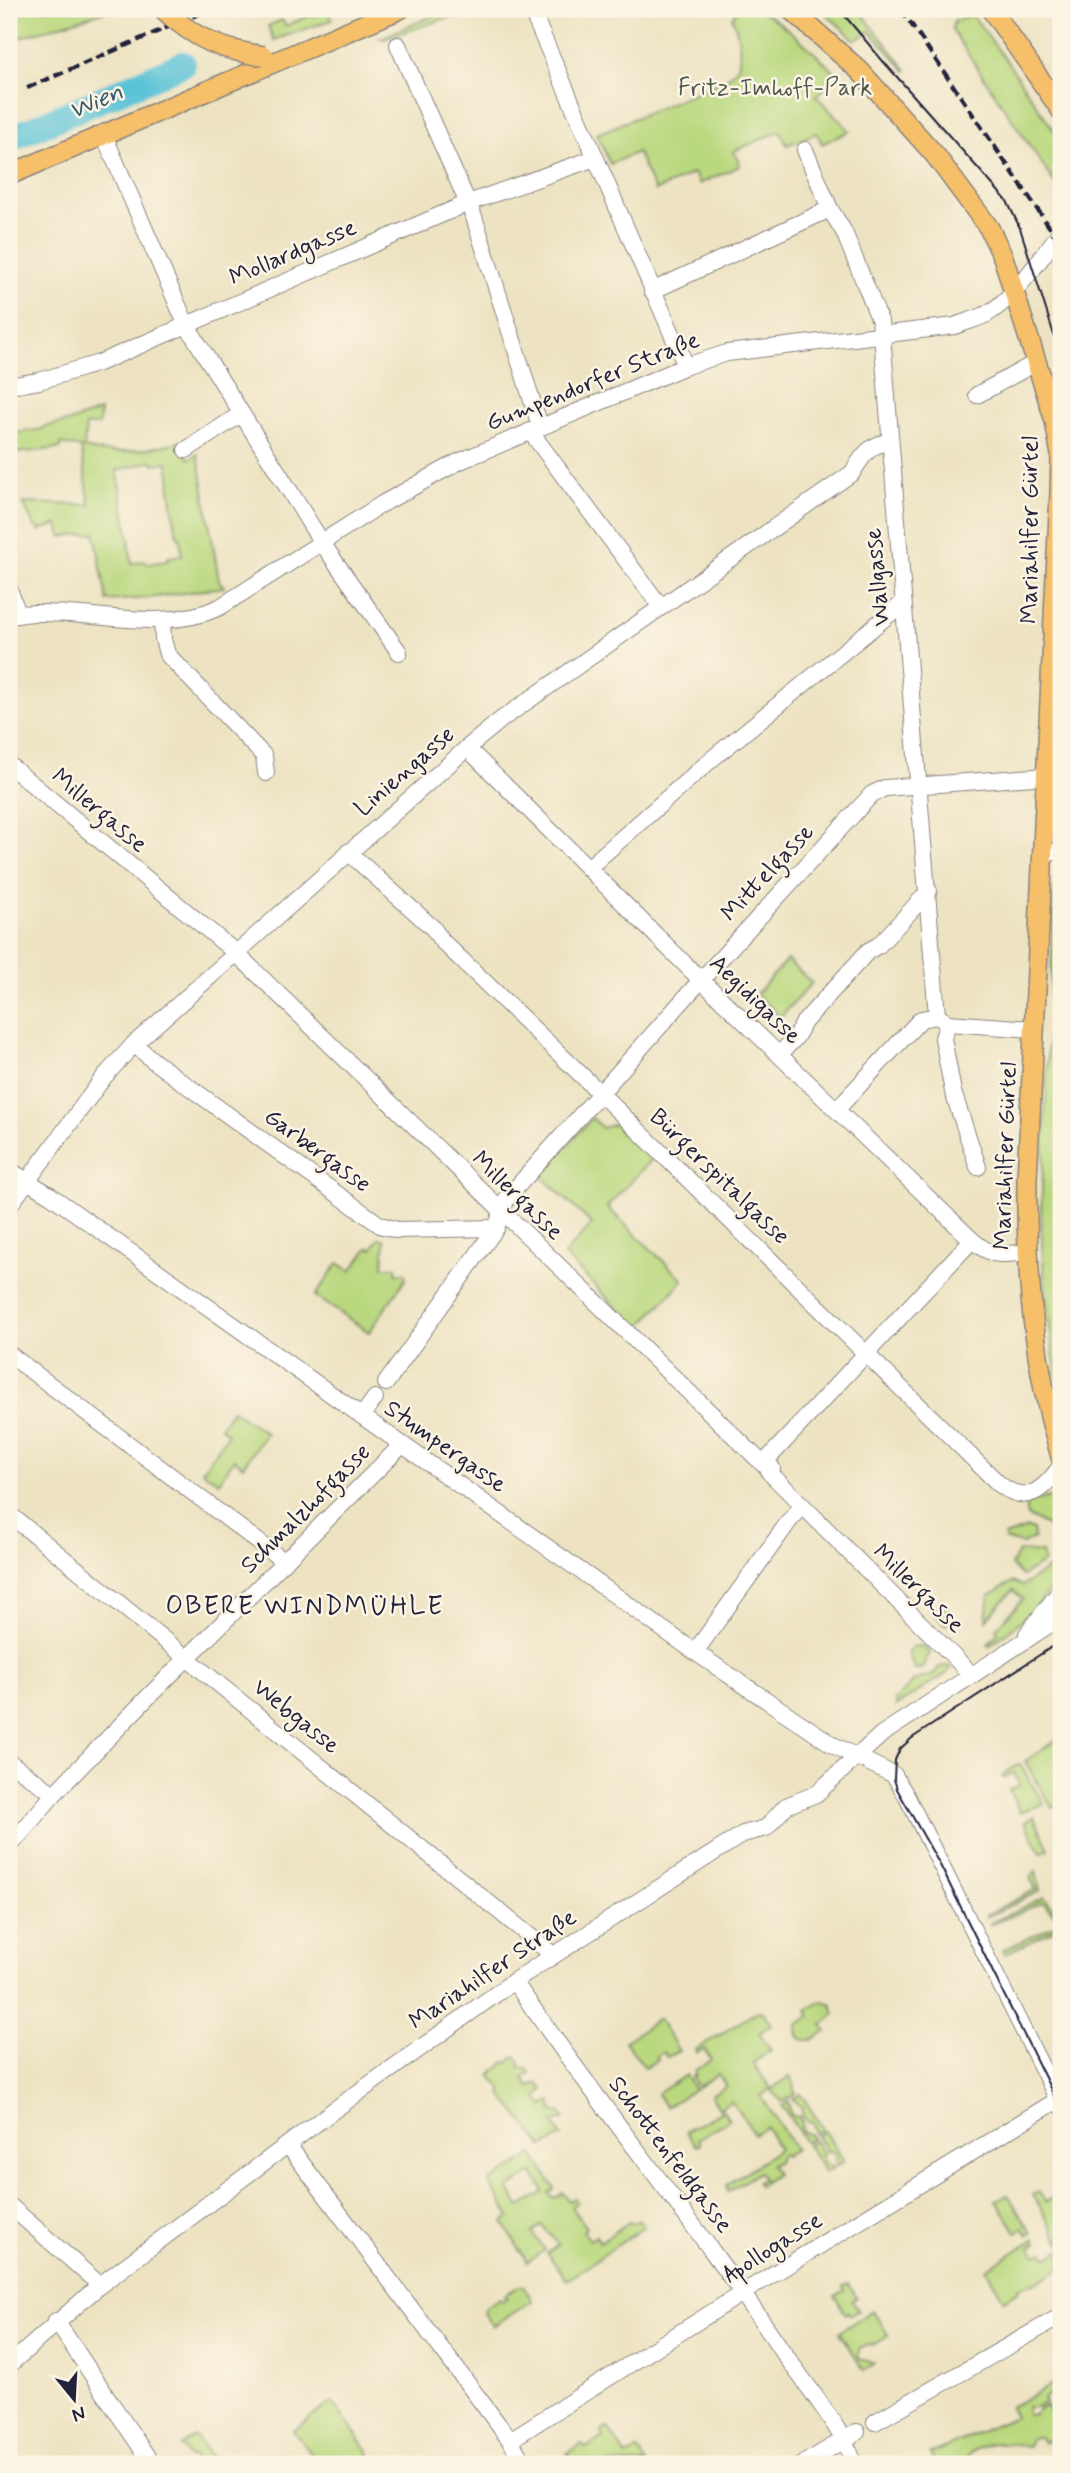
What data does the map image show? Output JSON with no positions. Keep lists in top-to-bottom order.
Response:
{
  "streets": {
    "main road": ["Mariahilfer Gürtel"],
    "street": [
      "Mollardgasse",
      "Gumpendorfer Straße",
      "Wallgasse",
      "Liniengasse",
      "Millergasse",
      "Mittelgasse",
      "Aegidigasse",
      "Garbergasse",
      "Bürgerspitalgasse",
      "Stumpergasse",
      "Schmalzhofgasse",
      "Webgasse",
      "Mariahilfer Straße",
      "Schottenfeldgasse",
      "Apollogasse"
    ]
  },
  "crossings": [
    ["Gumpendorfer Straße", "Mariahilfer Gürtel"],
    ["Gumpendorfer Straße", "Wallgasse"],
    ["Mariahilfer Gürtel", "Mittelgasse"],
    ["Mariahilfer Gürtel", "Aegidigasse"],
    ["Wallgasse", "Liniengasse"],
    ["Wallgasse", "Mittelgasse"],
    ["Liniengasse", "Millergasse"],
    ["Liniengasse", "Aegidigasse"],
    ["Liniengasse", "Garbergasse"],
    ["Liniengasse", "Bürgerspitalgasse"],
    ["Liniengasse", "Stumpergasse"],
    ["Millergasse", "Mittelgasse"],
    ["Millergasse", "Garbergasse"],
    ["Millergasse", "Mariahilfer Straße"],
    ["Mittelgasse", "Aegidigasse"],
    ["Mittelgasse", "Garbergasse"],
    ["Mittelgasse", "Bürgerspitalgasse"],
    ["Stumpergasse", "Schmalzhofgasse"],
    ["Stumpergasse", "Mariahilfer Straße"],
    ["Stumpergasse", "Apollogasse"],
    ["Schmalzhofgasse", "Webgasse"],
    ["Webgasse", "Mariahilfer Straße"],
    ["Mariahilfer Straße", "Schottenfeldgasse"],
    ["Schottenfeldgasse", "Apollogasse"]
  ],
  "districts": ["OBERE WINDMÜHLE"],
  "water": ["Wien"],
  "parks": ["Fritz-Imhoff-Park"],
  "north": "bottom"
}
